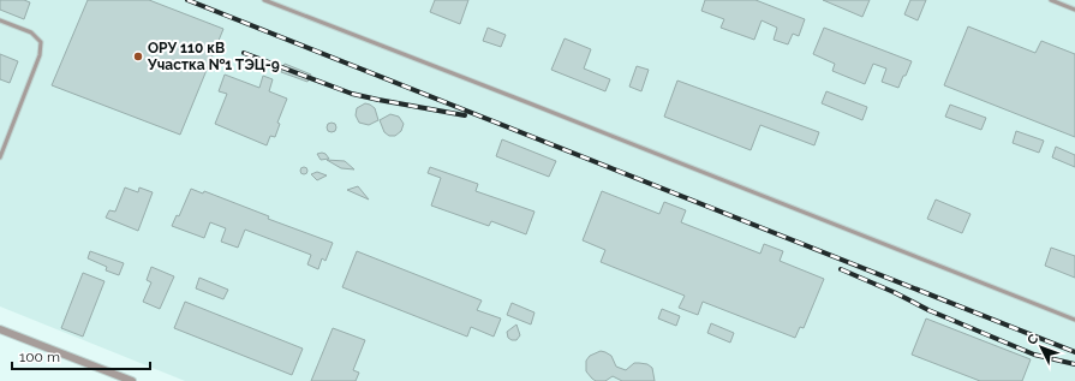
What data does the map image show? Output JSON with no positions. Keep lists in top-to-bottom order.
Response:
{
  "places": ["ОРУ 110 кВ Участка №1 ТЭЦ-9"],
  "scale_bar": "100 m",
  "north": "top left"
}
